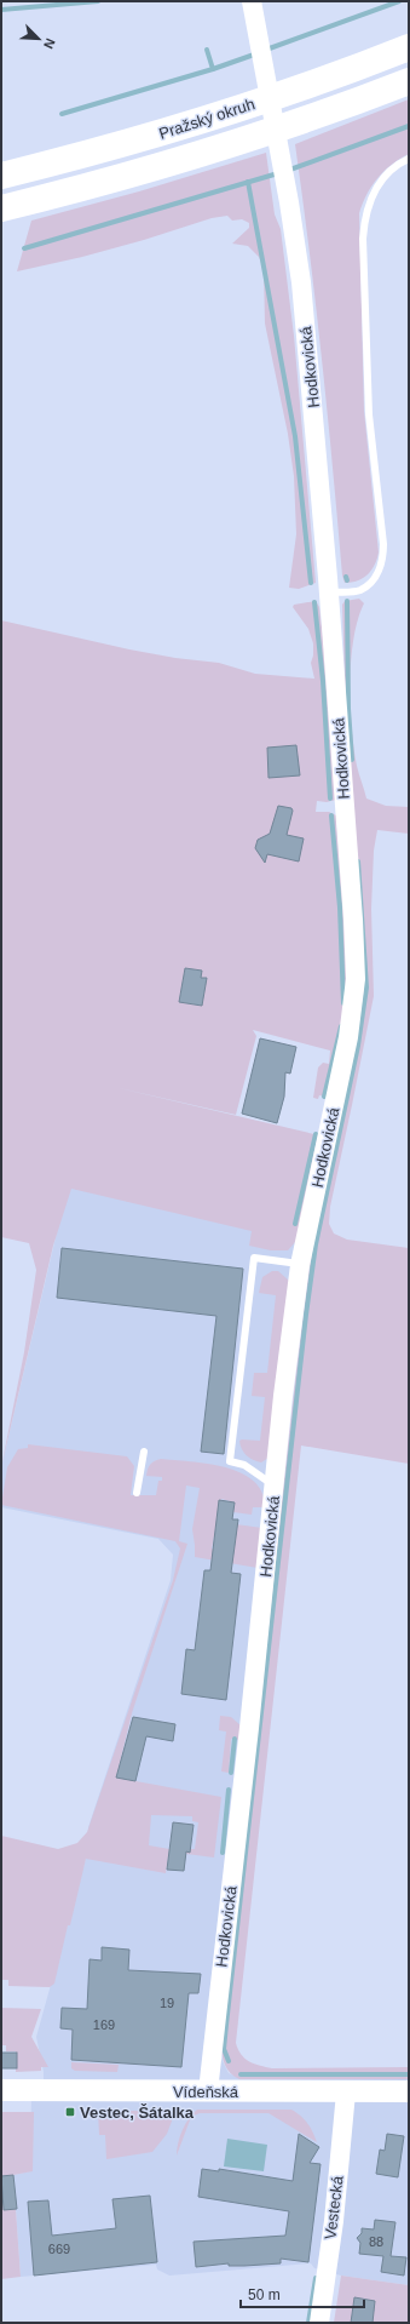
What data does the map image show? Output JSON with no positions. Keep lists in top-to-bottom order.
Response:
{
  "streets": {
    "highway": ["Pražský okruh"],
    "main road": ["Vídeňská"],
    "street": ["Hodkovická", "Vestecká"]
  },
  "crossings": [
    ["Hodkovická", "Vídeňská"],
    ["Vídeňská", "Vestecká"]
  ],
  "places": {
    "transit": ["Vestec, Šátalka"]
  },
  "house_numbers": [
    "19",
    "169",
    "88",
    "669"
  ],
  "scale_bar": "50 m",
  "north": "bottom right"
}
